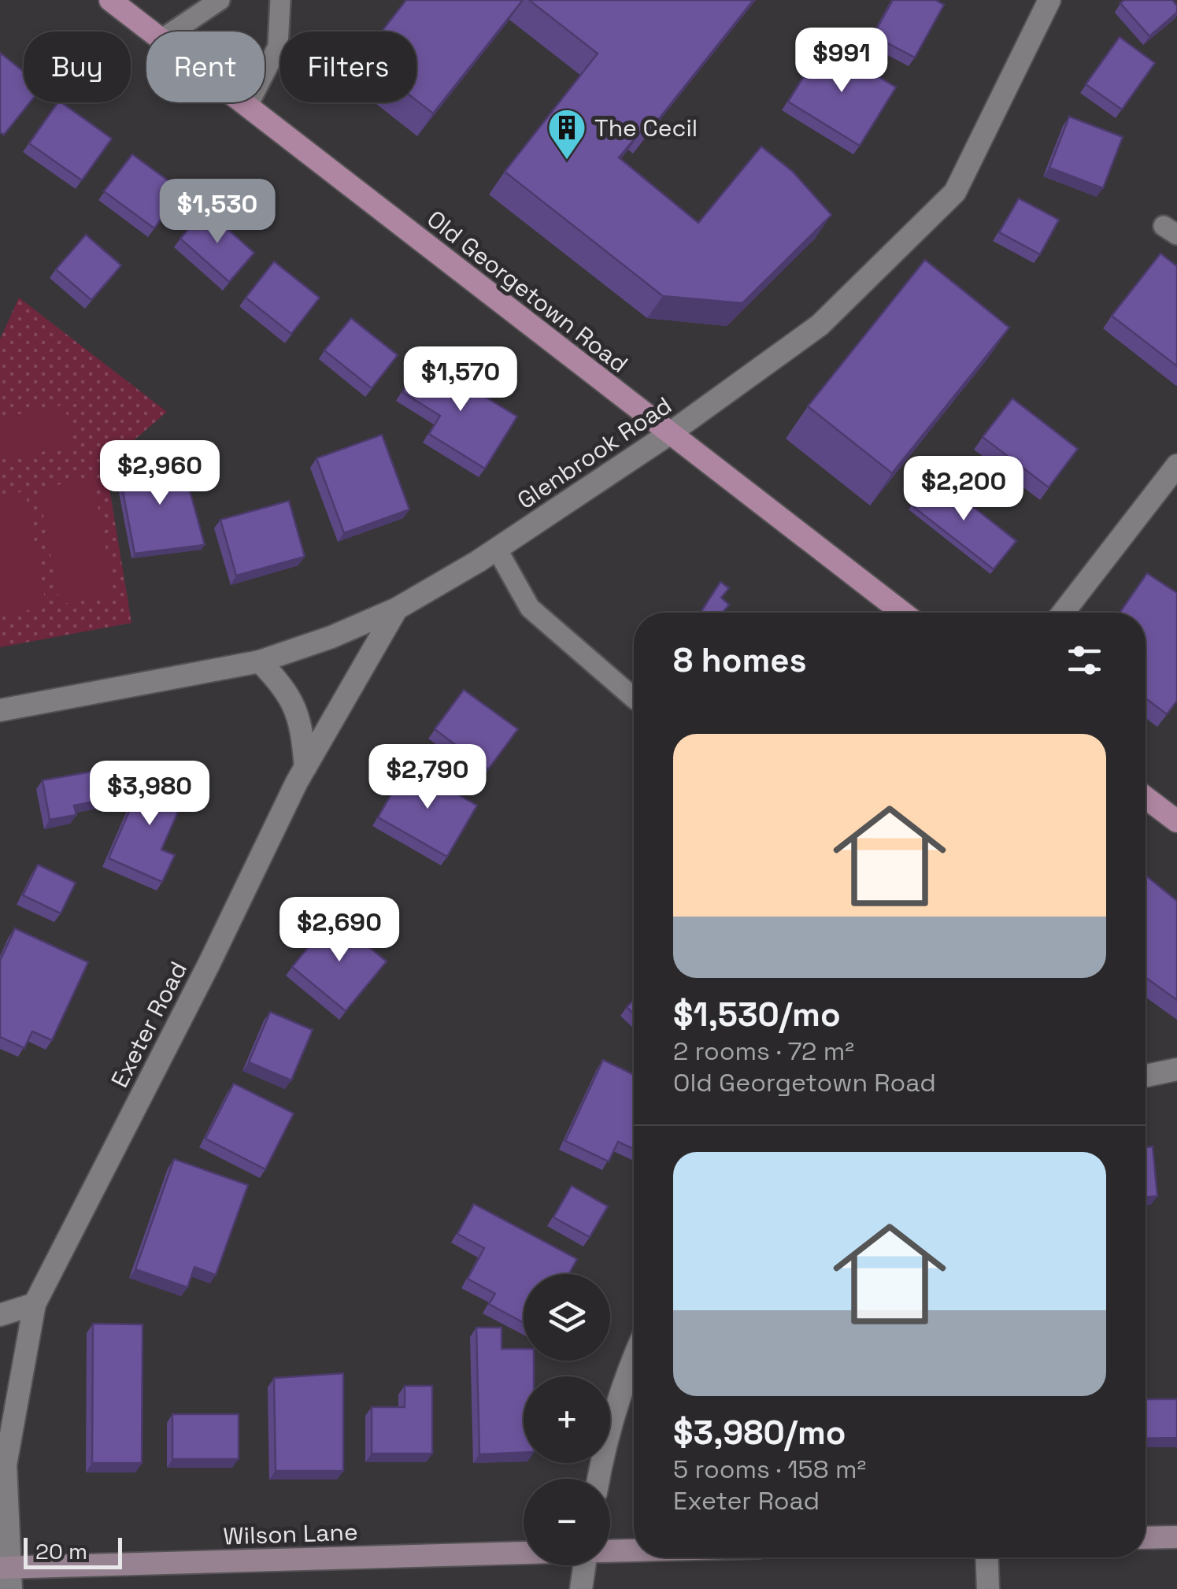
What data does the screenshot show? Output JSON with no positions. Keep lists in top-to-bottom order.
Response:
{
  "streets": {
    "main road": ["Old Georgetown Road", "Wilson Lane"],
    "street": ["Glenbrook Road", "Exeter Road"]
  },
  "crossings": [
    ["Old Georgetown Road", "Glenbrook Road"],
    ["Glenbrook Road", "Exeter Road"],
    ["Exeter Road", "Wilson Lane"]
  ],
  "places": {
    "building": ["The Cecil"]
  },
  "scale_bar": "20 m",
  "page": {
    "price": [
      "$991",
      "$1,530",
      "$1,570",
      "$2,960",
      "$2,200",
      "$2,790",
      "$3,980",
      "$2,690"
    ],
    "chip": ["Buy", "Rent", "Filters"],
    "heading": "8 homes",
    "list": [
      {
        "name": "$1,530/mo",
        "note": "2 rooms · 72 m² · Old Georgetown Road"
      },
      {
        "name": "$3,980/mo",
        "note": "5 rooms · 158 m² · Exeter Road"
      }
    ],
    "map_buttons": ["+", "−"],
    "scale": "20 m"
  }
}
